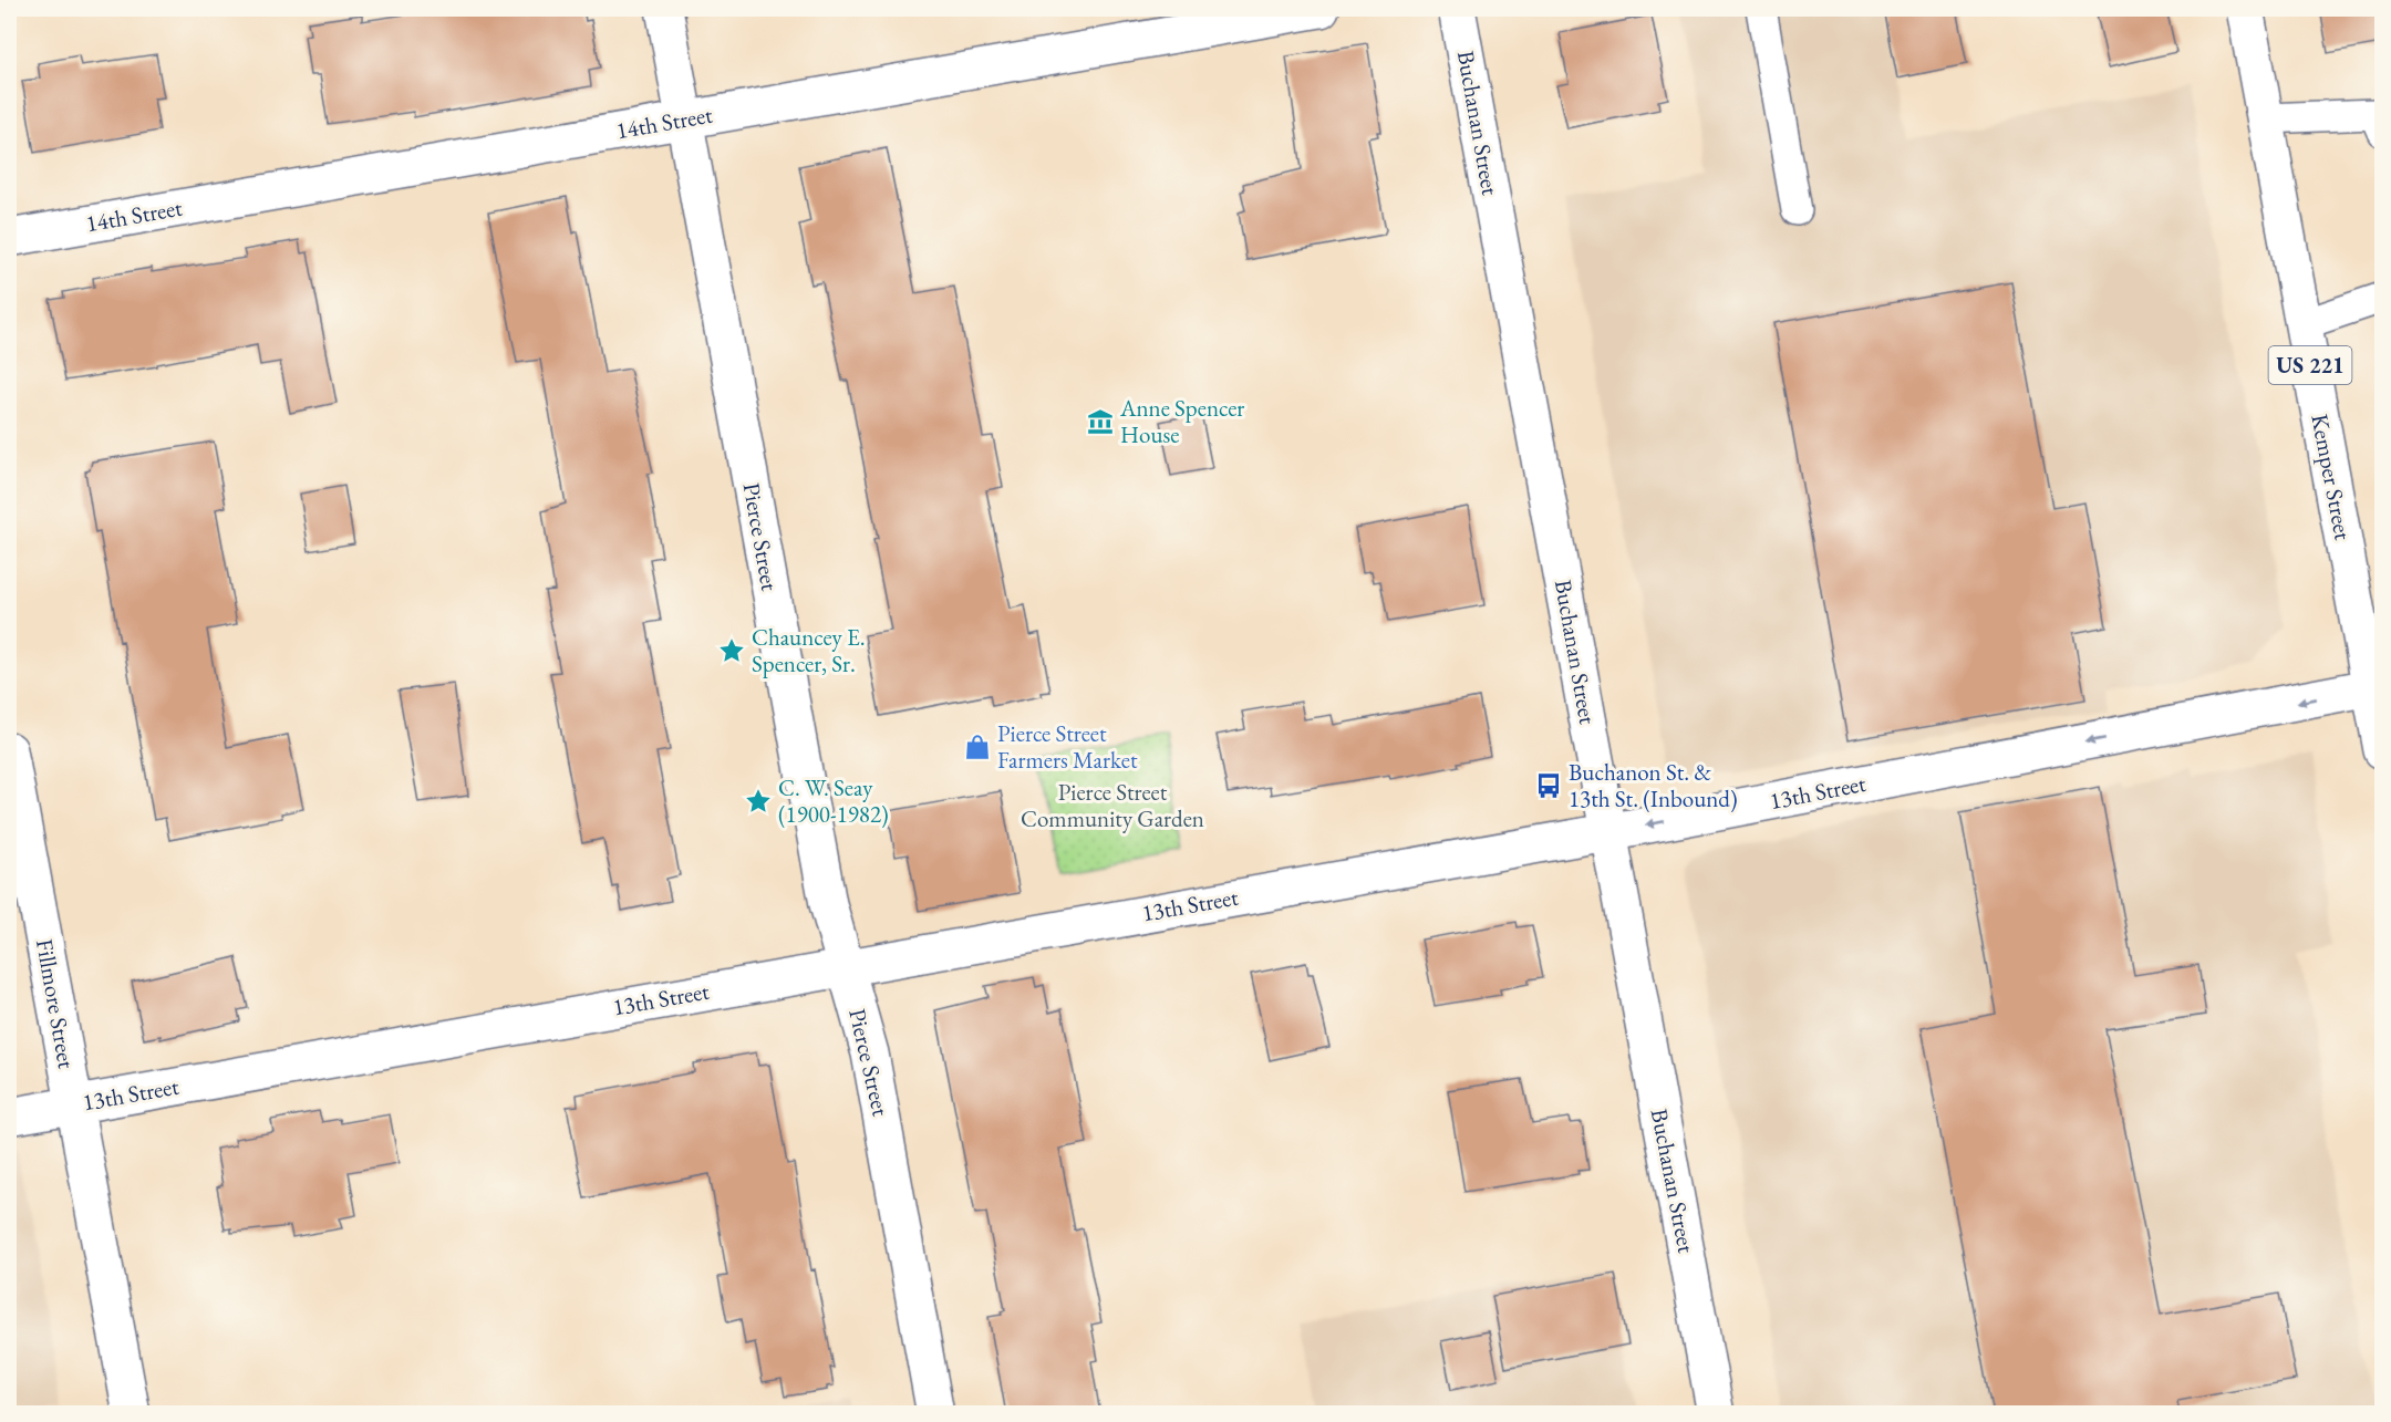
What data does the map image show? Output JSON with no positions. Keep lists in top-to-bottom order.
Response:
{
  "streets": {
    "street": [
      "14th Street",
      "Buchanan Street",
      "US 221",
      "Kemper Street",
      "Pierce Street",
      "13th Street",
      "Fillmore Street"
    ]
  },
  "crossings": [
    ["14th Street", "Pierce Street"],
    ["Buchanan Street", "13th Street"],
    ["Kemper Street", "13th Street"],
    ["Pierce Street", "13th Street"],
    ["13th Street", "Fillmore Street"]
  ],
  "parks": ["Pierce Street Community Garden"],
  "places": {
    "museum": ["Anne Spencer House"],
    "place": ["Chauncey E. Spencer, Sr.", "C. W. Seay (1900-1982)"],
    "shop": ["Pierce Street Farmers Market"],
    "bus stop": ["Buchanon St. & 13th St. (Inbound)"]
  }
}
